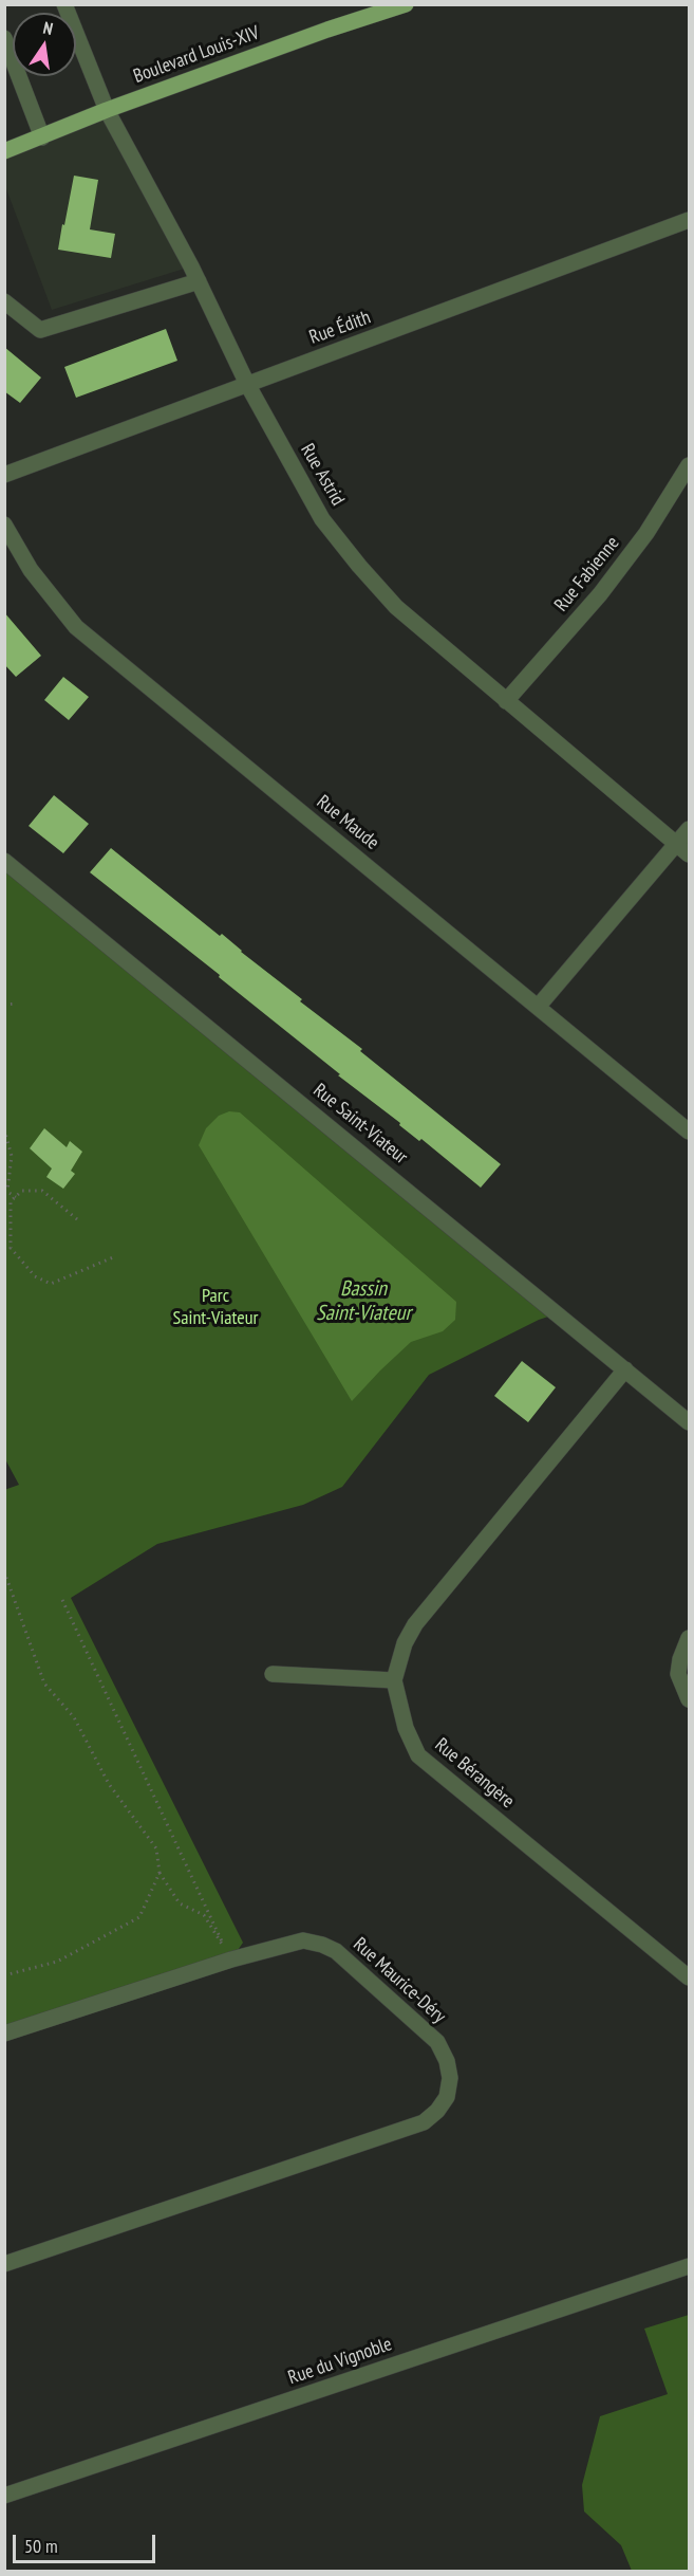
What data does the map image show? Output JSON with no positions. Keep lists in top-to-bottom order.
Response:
{
  "streets": {
    "main road": ["Boulevard Louis-XIV"],
    "street": [
      "Rue Édith",
      "Rue Astrid",
      "Rue Fabienne",
      "Rue Maude",
      "Rue Saint-Viateur",
      "Rue Bérangère",
      "Rue Maurice-Déry",
      "Rue du Vignoble"
    ]
  },
  "crossings": [
    ["Boulevard Louis-XIV", "Rue Astrid"],
    ["Rue Édith", "Rue Astrid"],
    ["Rue Astrid", "Rue Fabienne"],
    ["Rue Saint-Viateur", "Rue Bérangère"]
  ],
  "water": ["Bassin Saint-Viateur"],
  "parks": ["Parc Saint-Viateur"],
  "scale_bar": "50 m",
  "north": "top"
}
